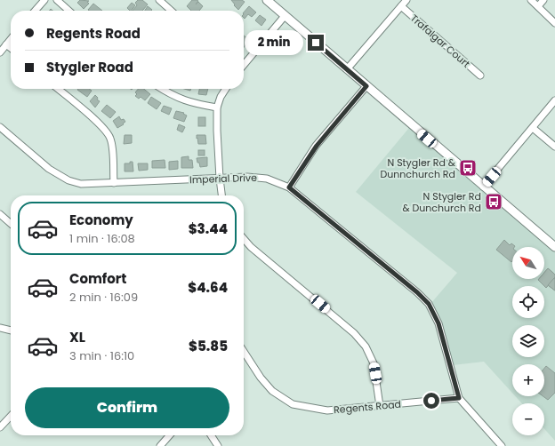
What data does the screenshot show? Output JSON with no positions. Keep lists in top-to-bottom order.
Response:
{
  "streets": {
    "street": ["Trafalgar Court", "Imperial Drive", "Regents Road"]
  },
  "crossings": [
    ["Imperial Drive", "Regents Road"]
  ],
  "places": {
    "bus stop": ["N Stygler Rd & Dunnchurch Rd", "N Stygler Rd & Dunchurch Rd"]
  },
  "north": "top left",
  "page": {
    "banner": ["Regents Road", "Stygler Road"],
    "bubble": "2 min",
    "list": [
      {
        "name": "Economy",
        "note": "1 min · 16:08",
        "value": "$3.44"
      },
      {
        "name": "Comfort",
        "note": "2 min · 16:09",
        "value": "$4.64"
      },
      {
        "name": "XL",
        "note": "3 min · 16:10",
        "value": "$5.85"
      }
    ],
    "map_buttons": ["+", "−"],
    "buttons": "Confirm"
  }
}
